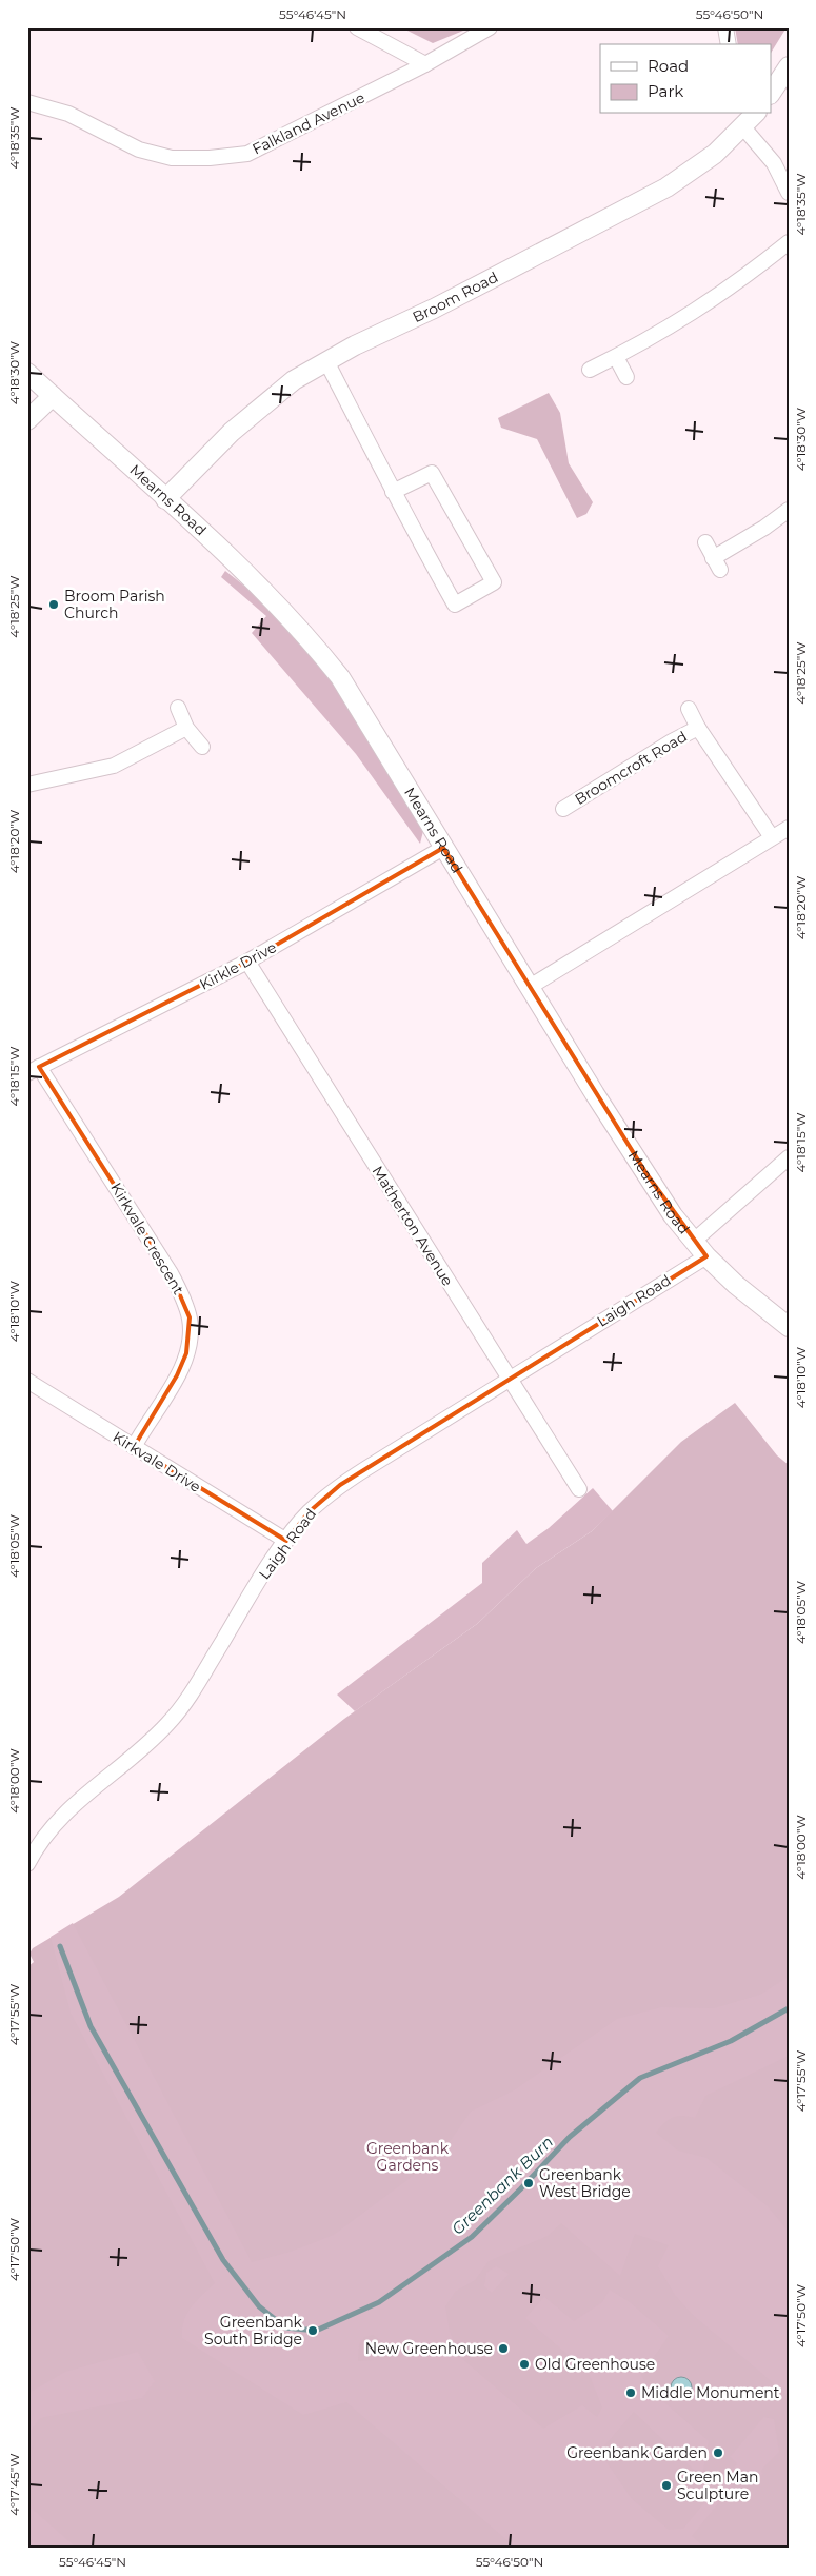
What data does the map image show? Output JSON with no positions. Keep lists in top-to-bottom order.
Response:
{
  "streets": {
    "street": [
      "Falkland Avenue",
      "Broom Road",
      "Mearns Road",
      "Broomcroft Road",
      "Kirkle Drive",
      "Matherton Avenue",
      "Kirkvale Crescent",
      "Laigh Road",
      "Kirkvale Drive"
    ]
  },
  "crossings": [
    ["Broom Road", "Mearns Road"],
    ["Mearns Road", "Kirkle Drive"],
    ["Mearns Road", "Laigh Road"],
    ["Kirkle Drive", "Matherton Avenue"],
    ["Kirkle Drive", "Kirkvale Crescent"],
    ["Matherton Avenue", "Laigh Road"],
    ["Kirkvale Crescent", "Kirkvale Drive"],
    ["Laigh Road", "Kirkvale Drive"]
  ],
  "water": ["Greenbank Burn"],
  "parks": ["Greenbank Gardens"],
  "places": [
    "Broom Parish Church",
    "Greenbank West Bridge",
    "Greenbank South Bridge",
    "New Greenhouse",
    "Old Greenhouse",
    "Middle Monument",
    "Greenbank Garden",
    "Green Man Sculpture"
  ],
  "legend": ["Road", "Park"],
  "coordinates": [
    "55°46'45\"N",
    "55°46'50\"N",
    "4°18'35\"W",
    "4°18'30\"W",
    "4°18'25\"W",
    "4°18'20\"W",
    "4°18'15\"W",
    "4°18'10\"W",
    "4°18'05\"W",
    "4°18'00\"W",
    "4°17'55\"W",
    "4°17'50\"W",
    "4°17'45\"W"
  ]
}
